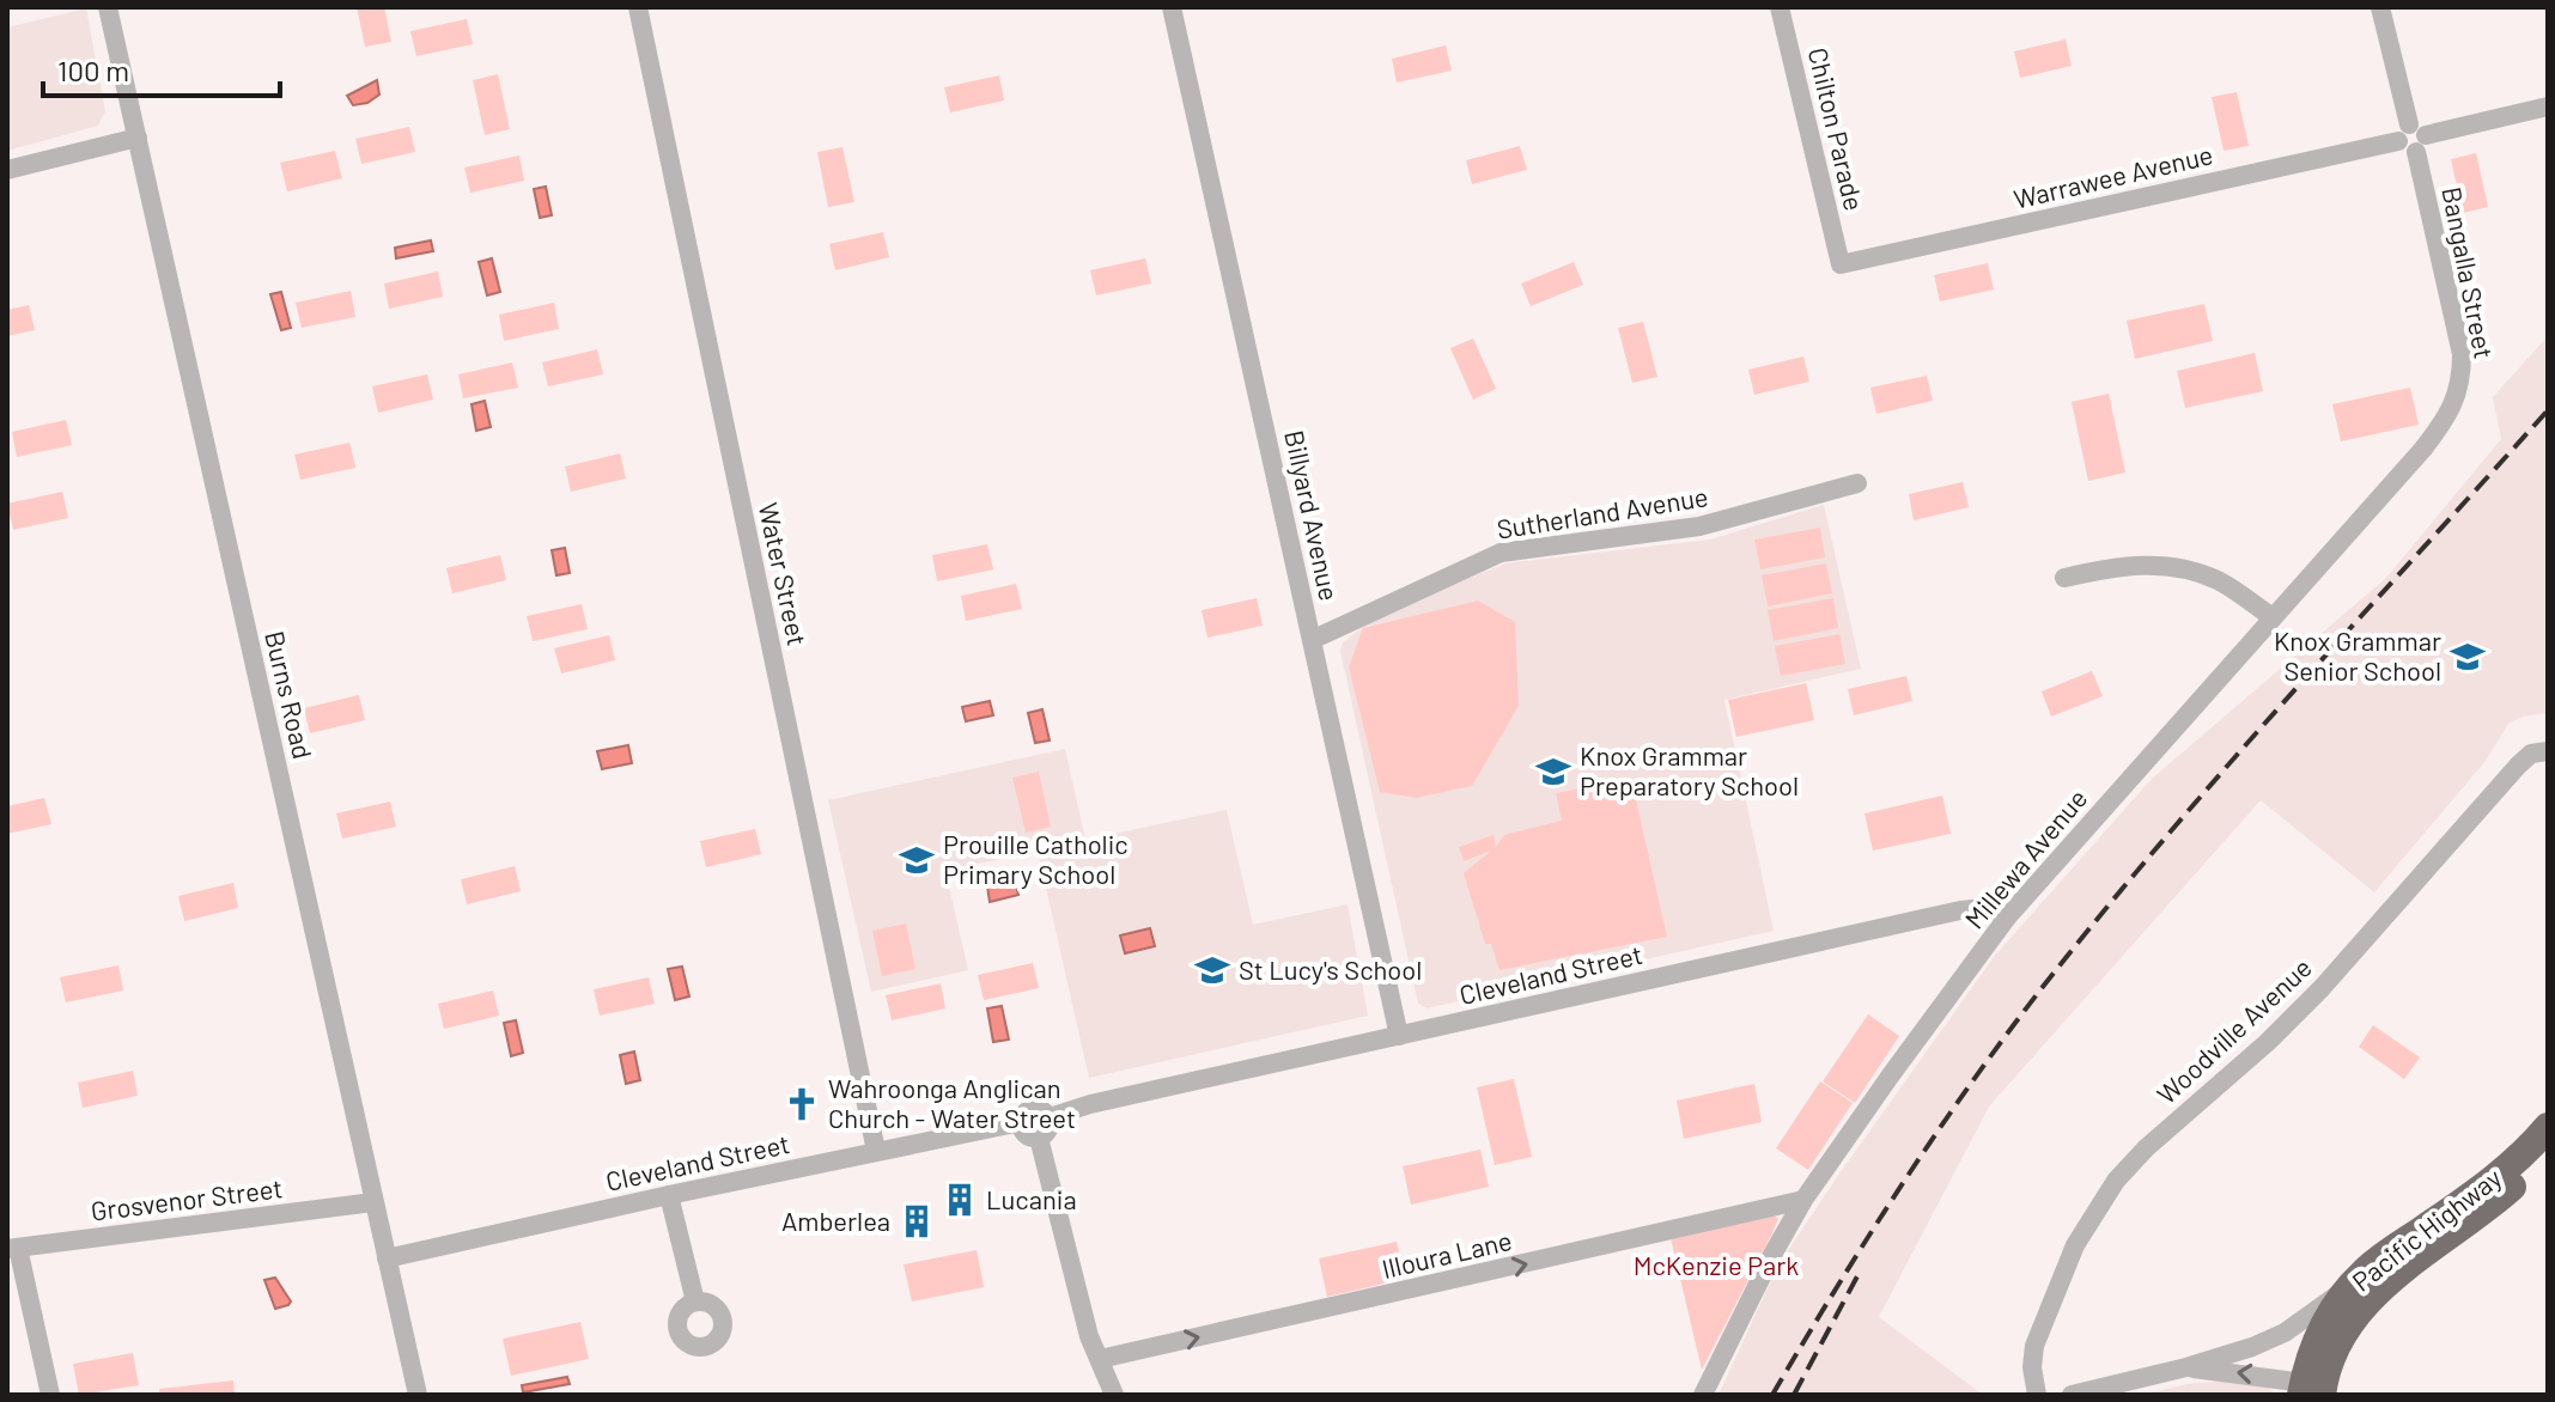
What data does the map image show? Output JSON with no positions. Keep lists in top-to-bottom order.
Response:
{
  "streets": {
    "highway": ["Pacific Highway"],
    "street": [
      "Chilton Parade",
      "Warrawee Avenue",
      "Bangalla Street",
      "Sutherland Avenue",
      "Billyard Avenue",
      "Water Street",
      "Burns Road",
      "Millewa Avenue",
      "Cleveland Street",
      "Woodville Avenue",
      "Grosvenor Street",
      "Illoura Lane"
    ]
  },
  "crossings": [
    ["Chilton Parade", "Warrawee Avenue"],
    ["Warrawee Avenue", "Bangalla Street"],
    ["Bangalla Street", "Millewa Avenue"],
    ["Sutherland Avenue", "Billyard Avenue"],
    ["Billyard Avenue", "Cleveland Street"],
    ["Water Street", "Cleveland Street"],
    ["Burns Road", "Cleveland Street"],
    ["Burns Road", "Grosvenor Street"],
    ["Millewa Avenue", "Cleveland Street"],
    ["Millewa Avenue", "Illoura Lane"]
  ],
  "one_way": ["Illoura Lane"],
  "parks": ["McKenzie Park"],
  "places": {
    "school or university": [
      "Knox Grammar Senior School",
      "Knox Grammar Preparatory School",
      "Prouille Catholic Primary School",
      "St Lucy's School"
    ],
    "church": ["Wahroonga Anglican Church - Water Street"],
    "building": ["Lucania", "Amberlea"]
  },
  "scale_bar": "100 m"
}
